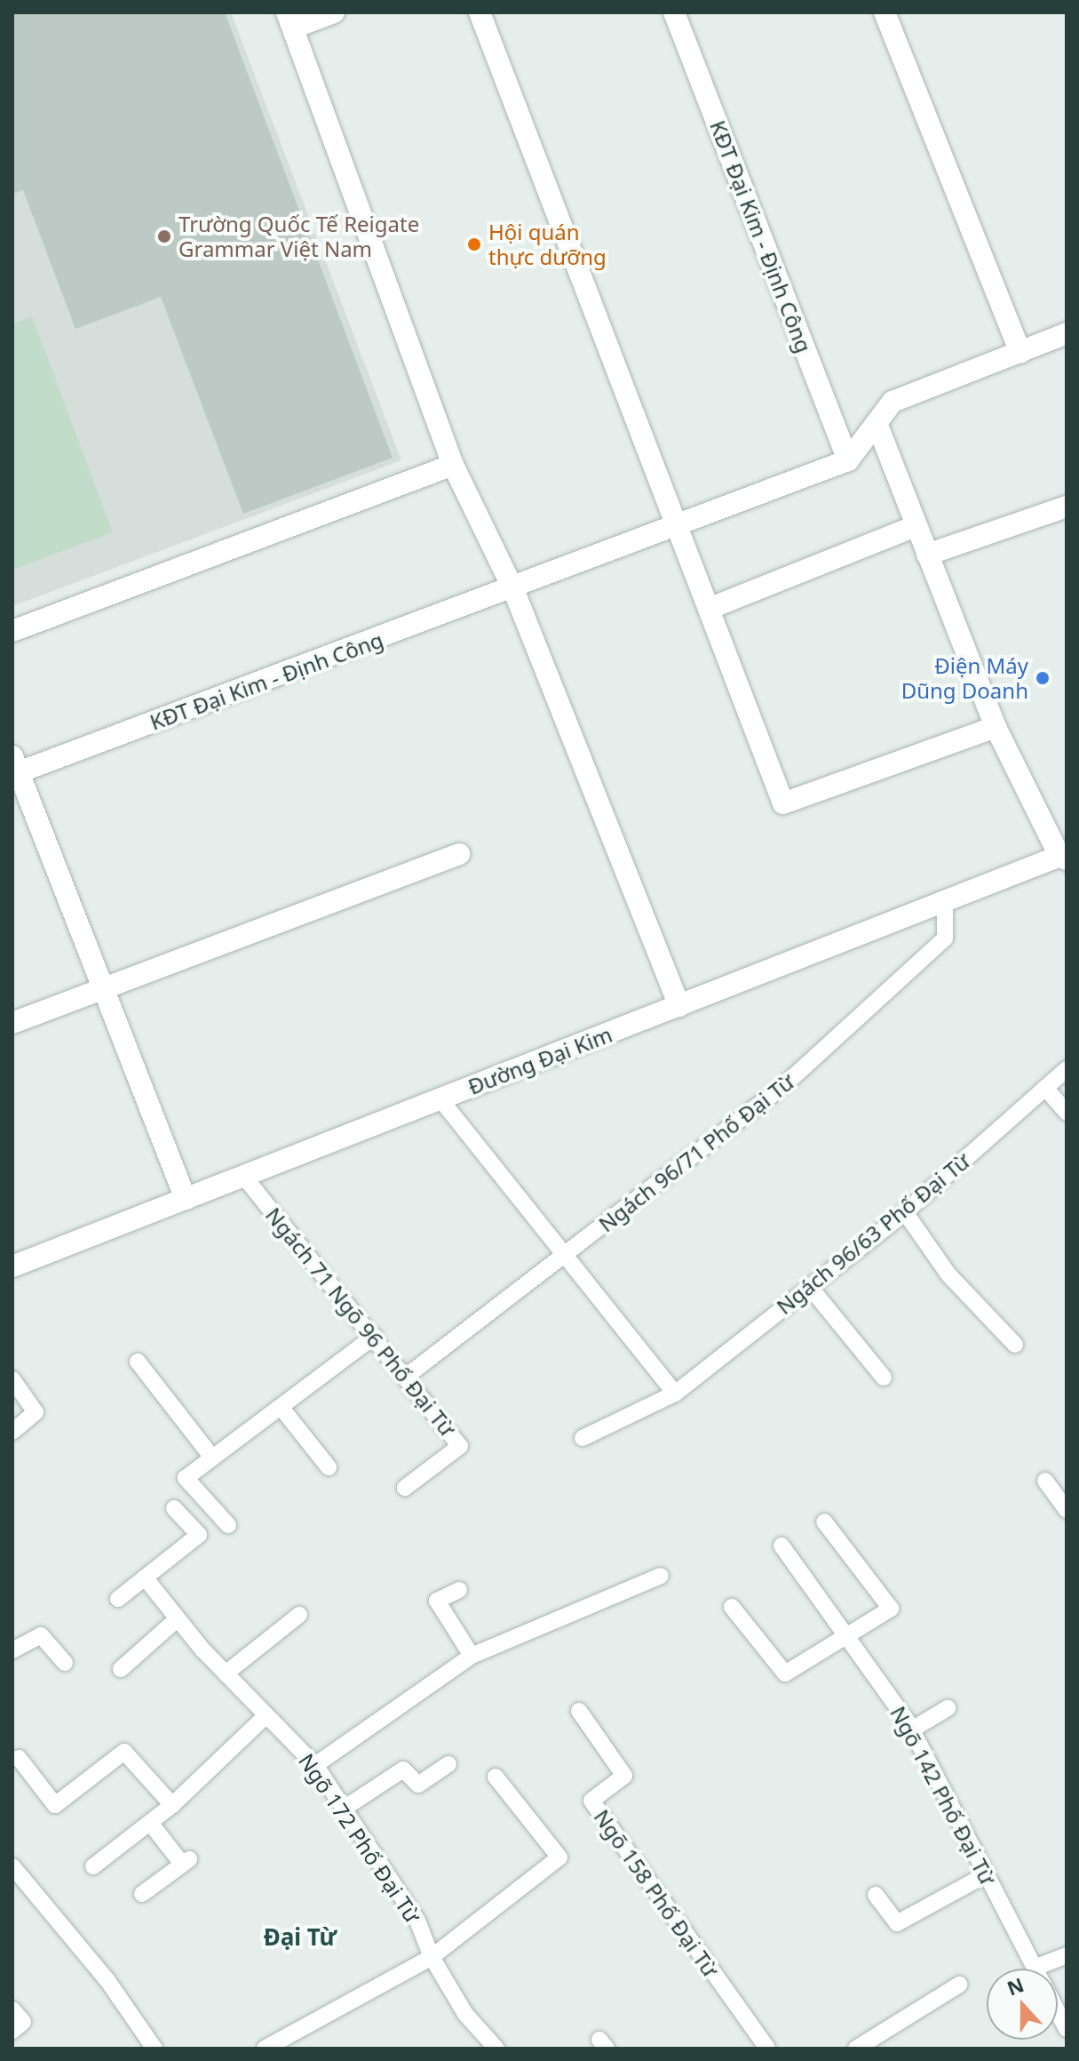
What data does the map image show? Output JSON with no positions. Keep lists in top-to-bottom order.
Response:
{
  "streets": {
    "street": ["KĐT Đại Kim - Định Công", "Đường Đại Kim"],
    "lane": [
      "Ngách 96/71 Phố Đại Từ",
      "Ngách 96/63 Phố Đại Từ",
      "Ngách 71 Ngõ 96 Phố Đại Từ",
      "Ngõ 142 Phố Đại Từ",
      "Ngõ 172 Phố Đại Từ",
      "Ngõ 158 Phố Đại Từ"
    ]
  },
  "crossings": [
    ["KĐT Đại Kim - Định Công", "Đường Đại Kim"],
    ["Đường Đại Kim", "Ngách 96/71 Phố Đại Từ"],
    ["Đường Đại Kim", "Ngách 71 Ngõ 96 Phố Đại Từ"],
    ["Ngách 96/71 Phố Đại Từ", "Ngách 71 Ngõ 96 Phố Đại Từ"]
  ],
  "districts": ["Đại Từ"],
  "places": ["Trường Quốc Tế Reigate Grammar Việt Nam", "Hội quán thực dưỡng", "Điện Máy Dũng Doanh"],
  "north": "top"
}
